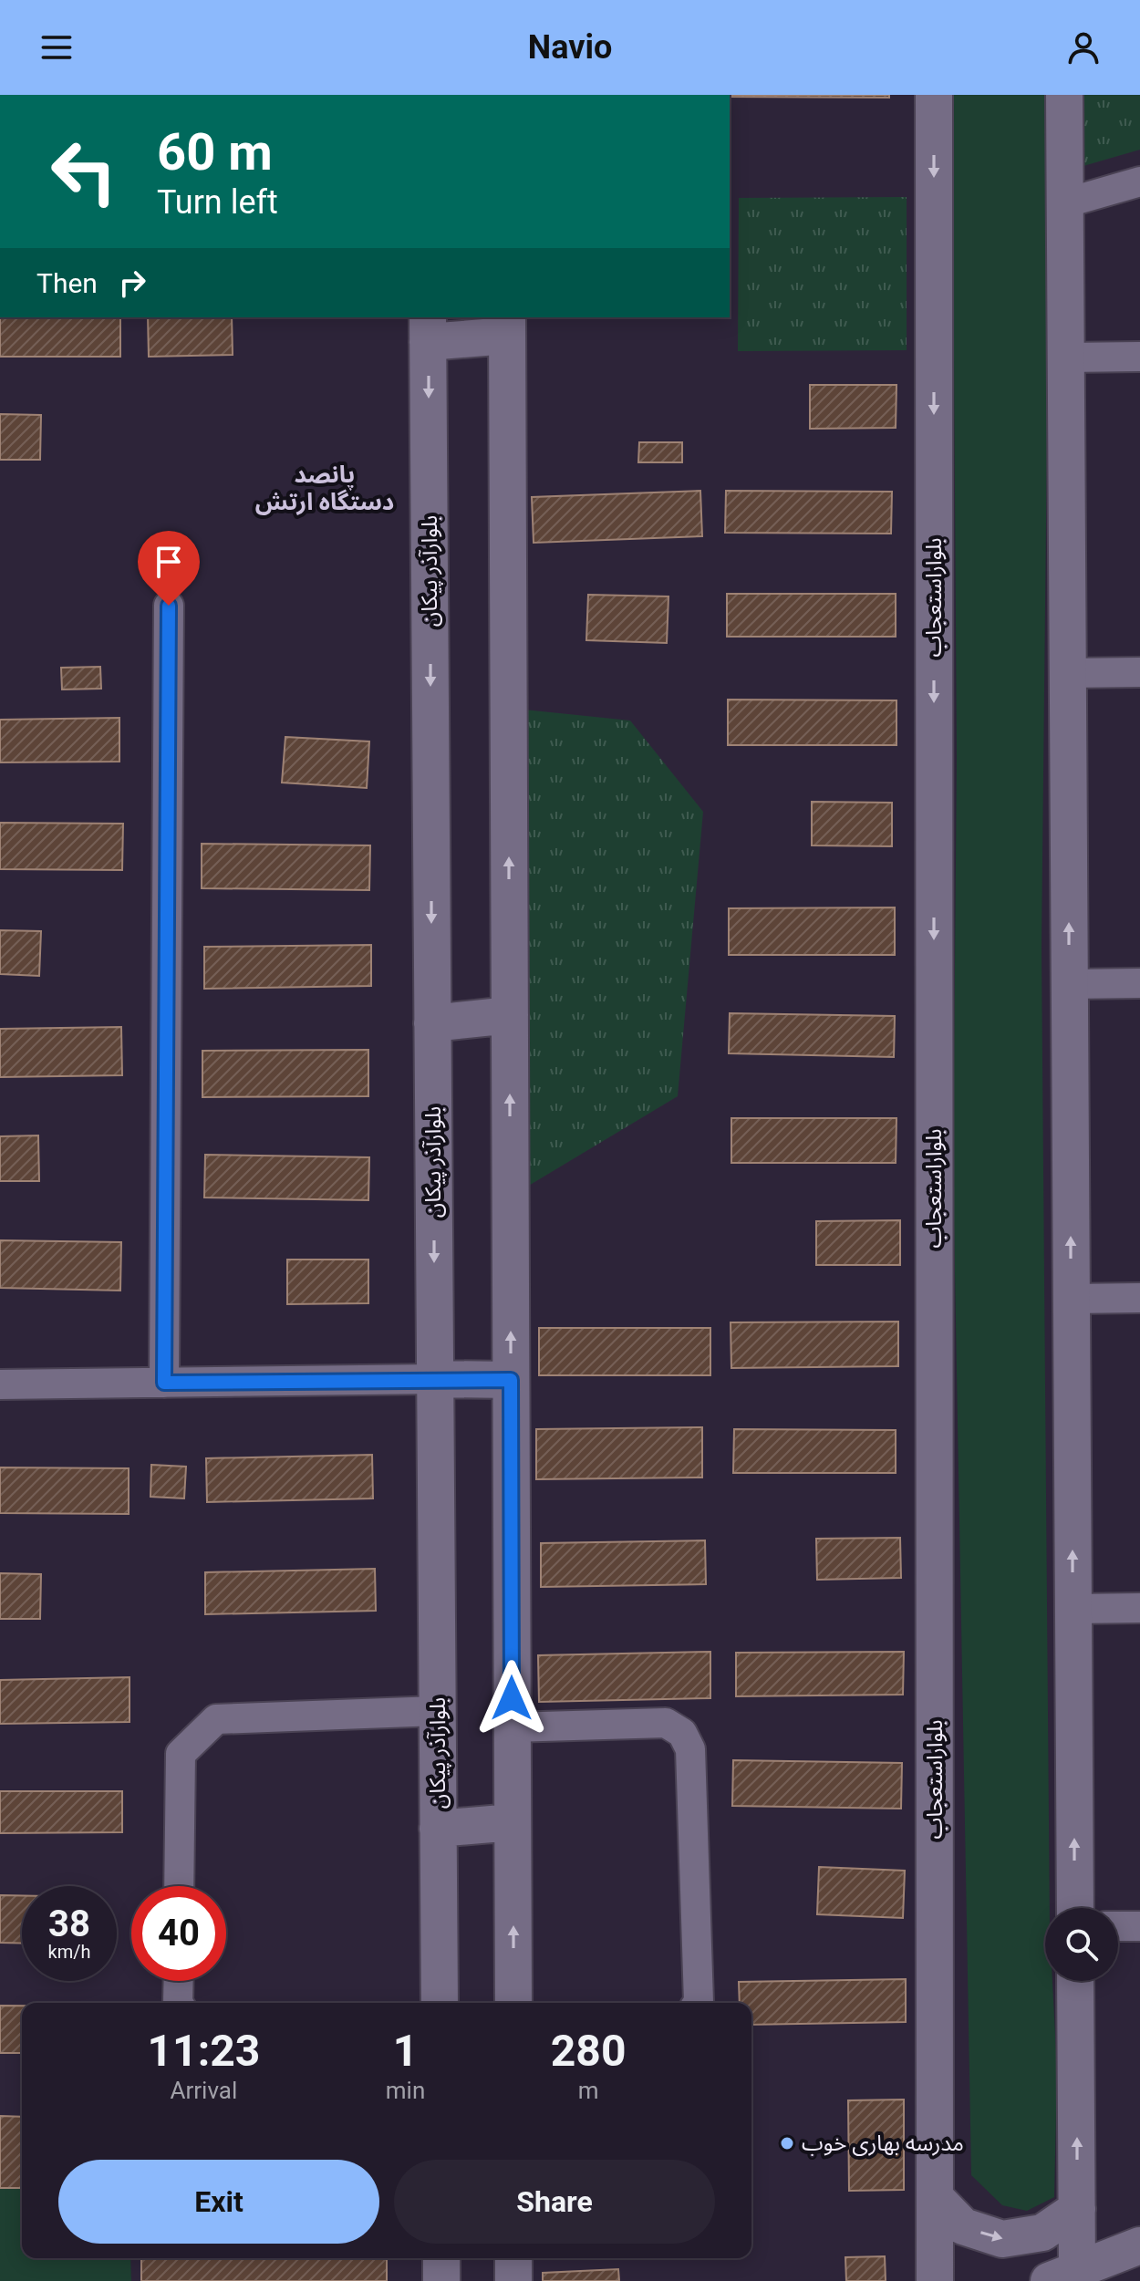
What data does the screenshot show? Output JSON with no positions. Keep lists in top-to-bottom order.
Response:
{
  "streets": {
    "street": ["بلوارآذر پیکان", "بلواراستعجاب"]
  },
  "districts": ["پانصد دستگاه ارتش"],
  "places": ["مدرسه بهاری خوب"],
  "page": {
    "header": "Navio",
    "turn": ["60 m", "Turn left"],
    "then": "Then",
    "speed": "38 km/h",
    "limit": "40",
    "eta": [
      "11:23",
      "Arrival",
      "1",
      "min",
      "280",
      "m"
    ],
    "buttons": ["Exit", "Share"]
  }
}
